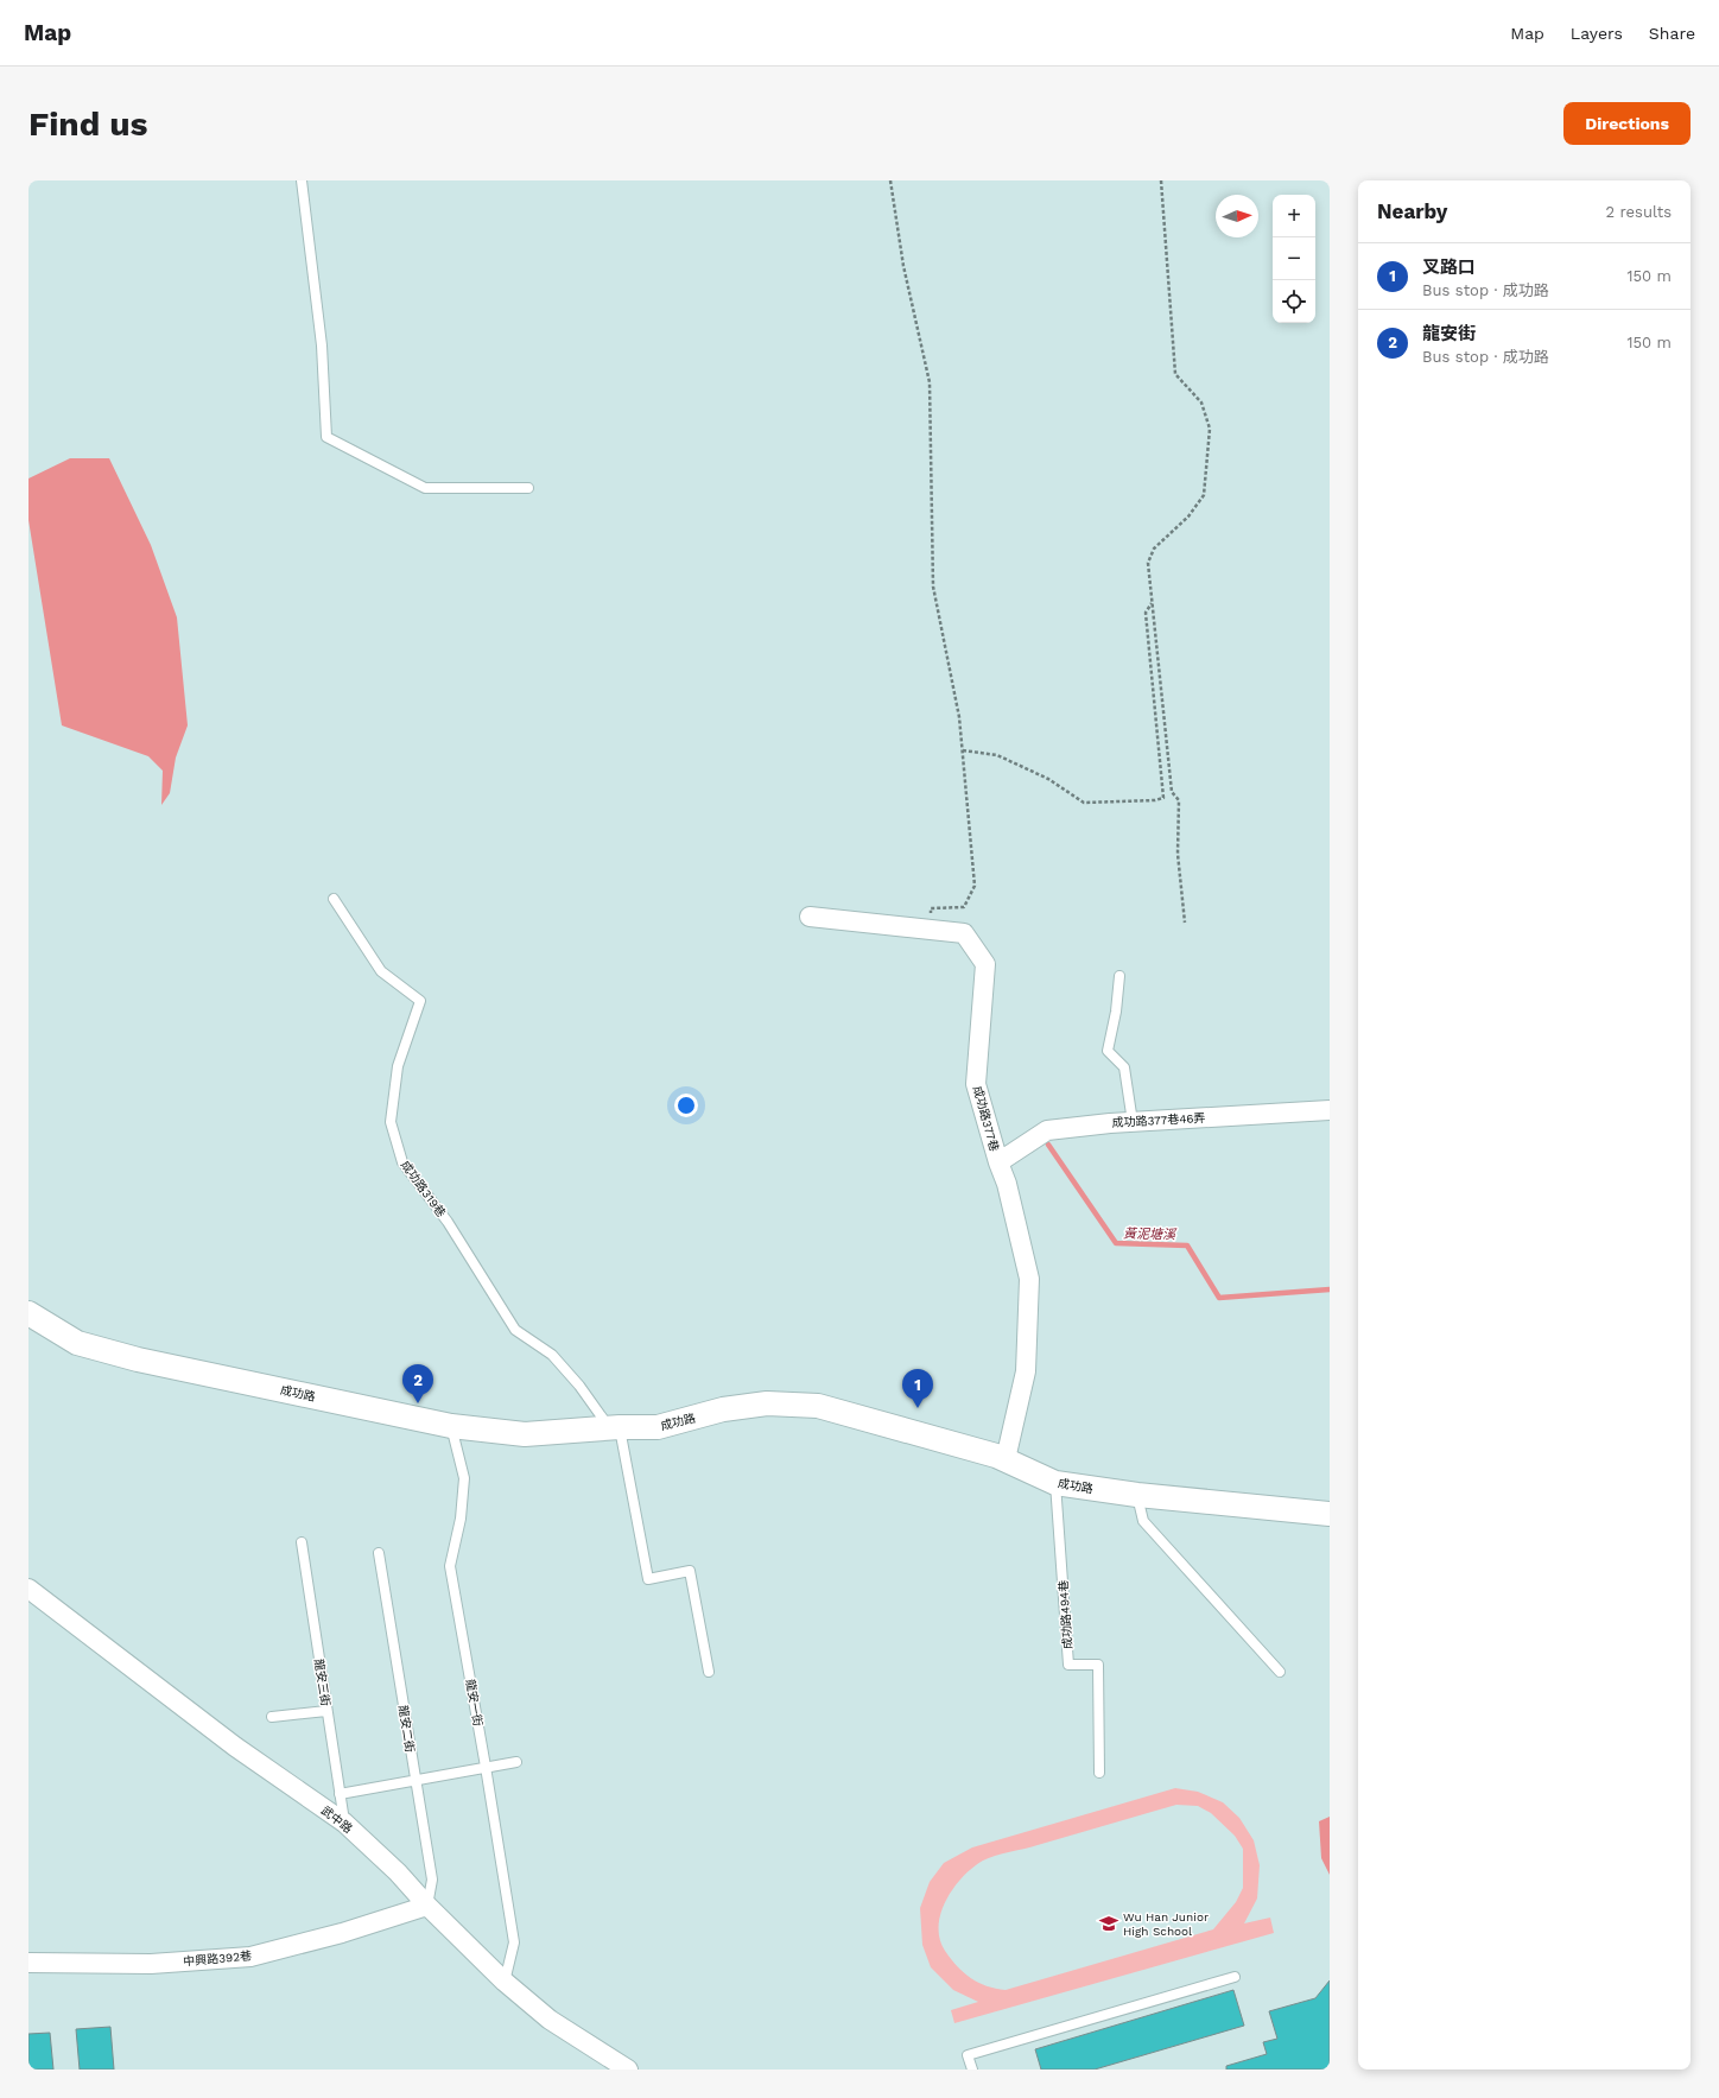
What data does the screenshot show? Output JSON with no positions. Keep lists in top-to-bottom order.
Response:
{
  "streets": {
    "street": [
      "成功路377巷",
      "成功路377巷46弄",
      "成功路",
      "武中路",
      "中興路392巷"
    ],
    "lane": [
      "成功路319巷",
      "成功路494巷",
      "龍安三街",
      "龍安一街",
      "龍安二街"
    ]
  },
  "crossings": [
    ["成功路377巷", "成功路377巷46弄"],
    ["成功路377巷", "成功路"],
    ["成功路319巷", "成功路"],
    ["成功路", "成功路494巷"],
    ["成功路", "龍安一街"],
    ["龍安三街", "武中路"],
    ["龍安一街", "武中路"],
    ["龍安二街", "武中路"],
    ["龍安二街", "中興路392巷"],
    ["武中路", "中興路392巷"]
  ],
  "water": ["黃泥塘溪"],
  "places": {
    "school or university": ["Wu Han Junior High School"]
  },
  "north": "right",
  "page": {
    "header": "Map",
    "nav": ["Map", "Layers", "Share"],
    "buttons": "Directions",
    "title": "Find us",
    "heading": ["Nearby", "2 results"],
    "map_buttons": ["+", "−"],
    "list": [
      {
        "mark": "1",
        "name": "叉路口",
        "note": "Bus stop · 成功路",
        "value": "150 m"
      },
      {
        "mark": "2",
        "name": "龍安街",
        "note": "Bus stop · 成功路",
        "value": "150 m"
      }
    ],
    "pins": ["2", "1"]
  }
}
